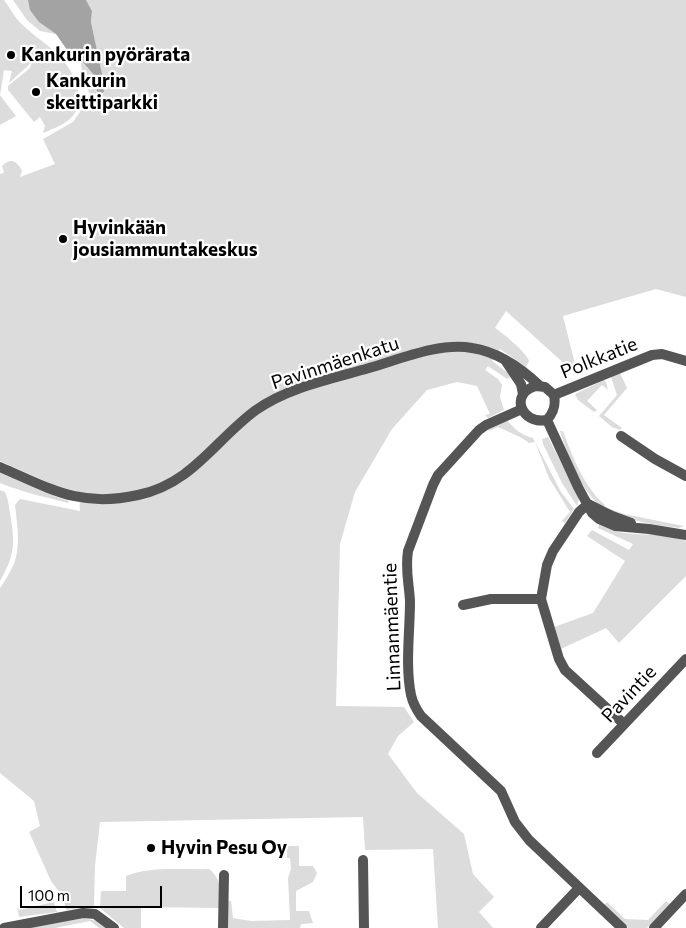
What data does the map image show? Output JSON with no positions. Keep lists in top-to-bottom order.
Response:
{
  "streets": {
    "street": [
      "Polkkatie",
      "Pavinmäenkatu",
      "Linnanmäentie",
      "Pavintie"
    ]
  },
  "crossings": [
    ["Polkkatie", "Pavinmäenkatu"],
    ["Polkkatie", "Linnanmäentie"],
    ["Pavinmäenkatu", "Linnanmäentie"]
  ],
  "places": [
    "Kankurin pyörärata",
    "Kankurin skeittiparkki",
    "Hyvinkään jousiammuntakeskus",
    "Hyvin Pesu Oy"
  ],
  "scale_bar": "100 m"
}
